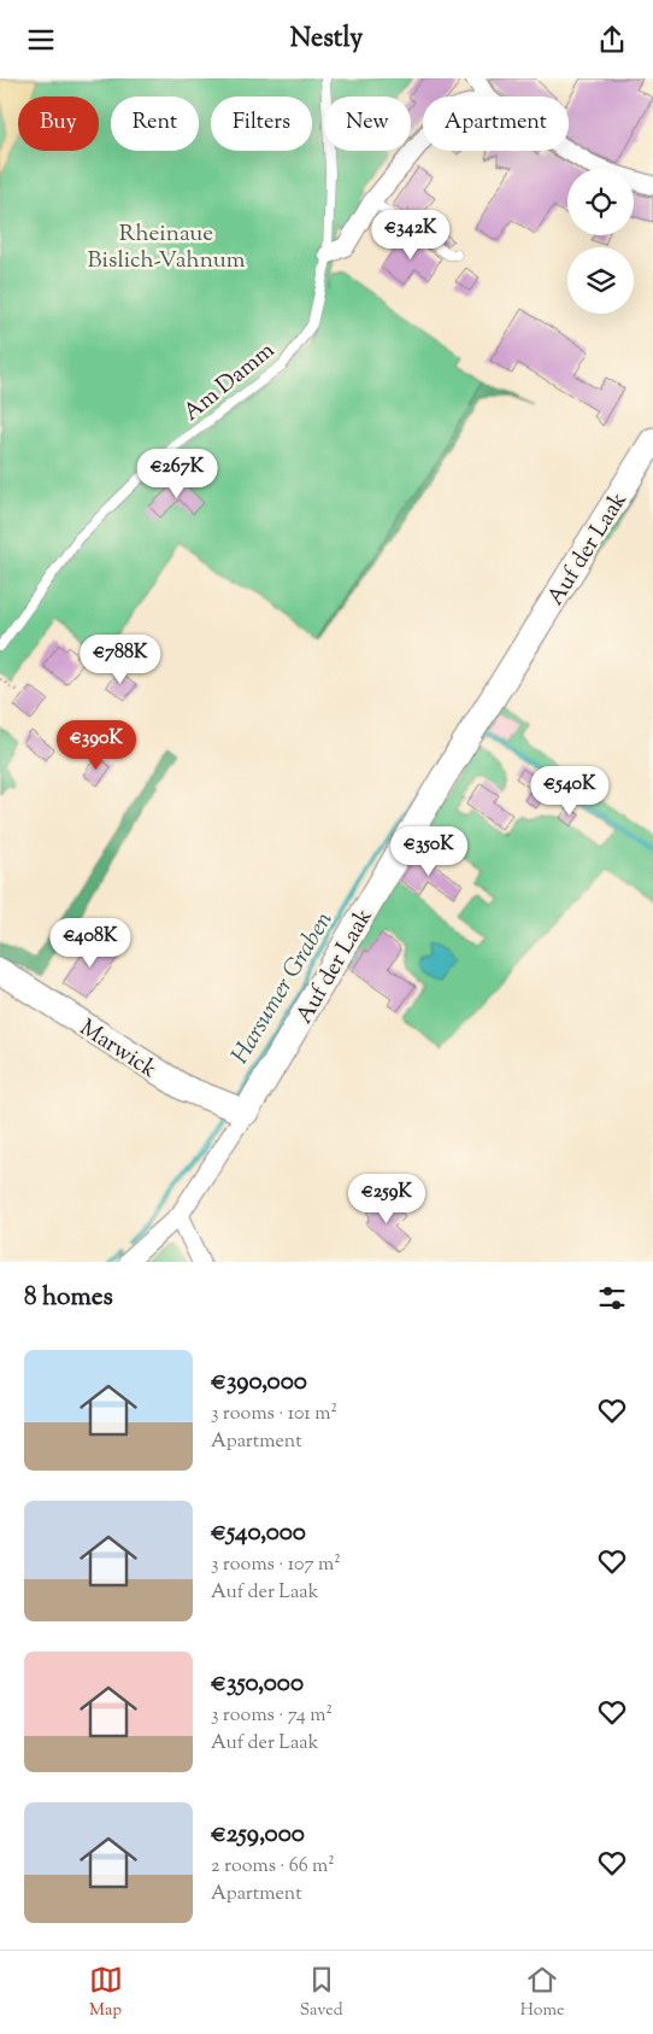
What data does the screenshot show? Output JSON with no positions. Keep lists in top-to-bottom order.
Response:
{
  "streets": {
    "main road": ["Auf der Laak", "Marwick"],
    "lane": ["Am Damm"]
  },
  "crossings": [
    ["Auf der Laak", "Marwick"]
  ],
  "water": ["Harsumer Graben"],
  "parks": ["Rheinaue Bislich-Vahnum"],
  "page": {
    "header": "Nestly",
    "chip": [
      "Buy",
      "Rent",
      "Filters",
      "New",
      "Apartment"
    ],
    "price": [
      "€342K",
      "€267K",
      "€788K",
      "€390K",
      "€540K",
      "€350K",
      "€408K",
      "€259K"
    ],
    "heading": "8 homes",
    "list": [
      {
        "name": "€390,000",
        "note": "3 rooms · 101 m² · Apartment"
      },
      {
        "name": "€540,000",
        "note": "3 rooms · 107 m² · Auf der Laak"
      },
      {
        "name": "€350,000",
        "note": "3 rooms · 74 m² · Auf der Laak"
      },
      {
        "name": "€259,000",
        "note": "2 rooms · 66 m² · Apartment"
      }
    ],
    "tabs": ["Map", "Saved", "Home"]
  }
}
